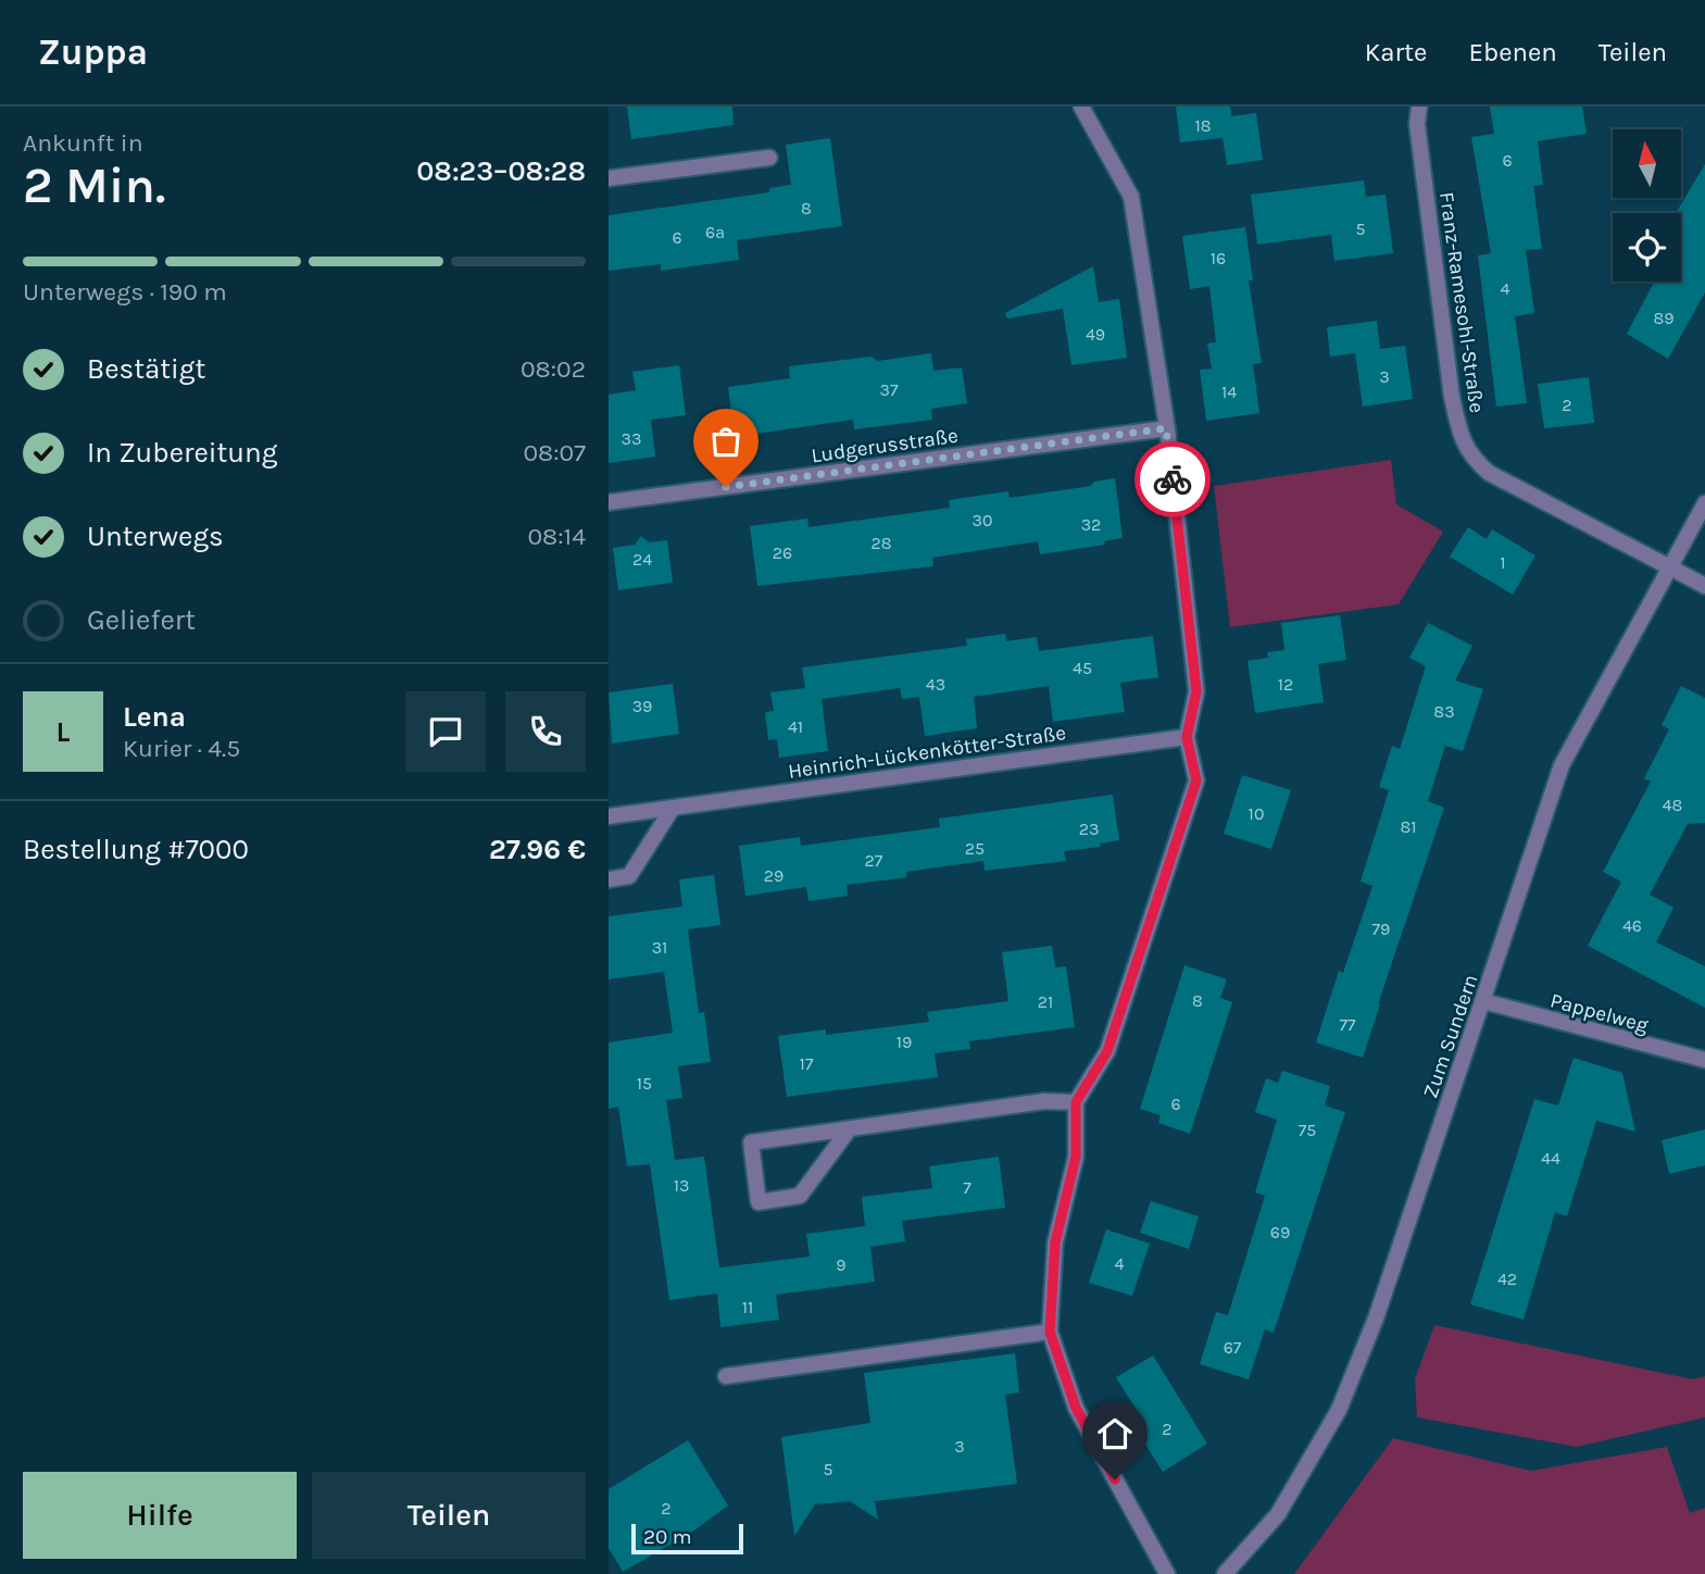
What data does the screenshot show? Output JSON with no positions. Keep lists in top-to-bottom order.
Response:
{
  "streets": {
    "street": [
      "Franz-Ramesohl-Straße",
      "Ludgerusstraße",
      "Heinrich-Lückenkötter-Straße",
      "Pappelweg",
      "Zum Sundern"
    ]
  },
  "crossings": [
    ["Franz-Ramesohl-Straße", "Zum Sundern"],
    ["Pappelweg", "Zum Sundern"]
  ],
  "house_numbers": [
    "18",
    "6",
    "8",
    "5",
    "6a",
    "6",
    "16",
    "4",
    "89",
    "49",
    "3",
    "37",
    "14",
    "2",
    "33",
    "30",
    "32",
    "28",
    "26",
    "24",
    "1",
    "45",
    "43",
    "12",
    "39",
    "83",
    "41",
    "48",
    "10",
    "81",
    "23",
    "25",
    "27",
    "29",
    "46",
    "79",
    "31",
    "8",
    "21",
    "77",
    "19",
    "17",
    "15",
    "6",
    "75",
    "44",
    "13",
    "7",
    "69",
    "4",
    "9",
    "42",
    "11",
    "67",
    "2",
    "3",
    "5",
    "2"
  ],
  "scale_bar": "20 m",
  "north": "top",
  "page": {
    "header": "Zuppa",
    "nav": ["Karte", "Ebenen", "Teilen"],
    "heading": ["2 Min.", "Ankunft in", "08:23–08:28"],
    "panel": [
      "Lena",
      "Kurier · 4.5",
      "Bestellung #7000",
      "27.96 €"
    ],
    "bar": "Unterwegs · 190 m",
    "list": [
      ["Bestätigt", "08:02"],
      ["In Zubereitung", "08:07"],
      ["Unterwegs", "08:14"],
      "Geliefert"
    ],
    "round": "L",
    "buttons": ["Hilfe", "Teilen"],
    "scale": "20 m"
  }
}
